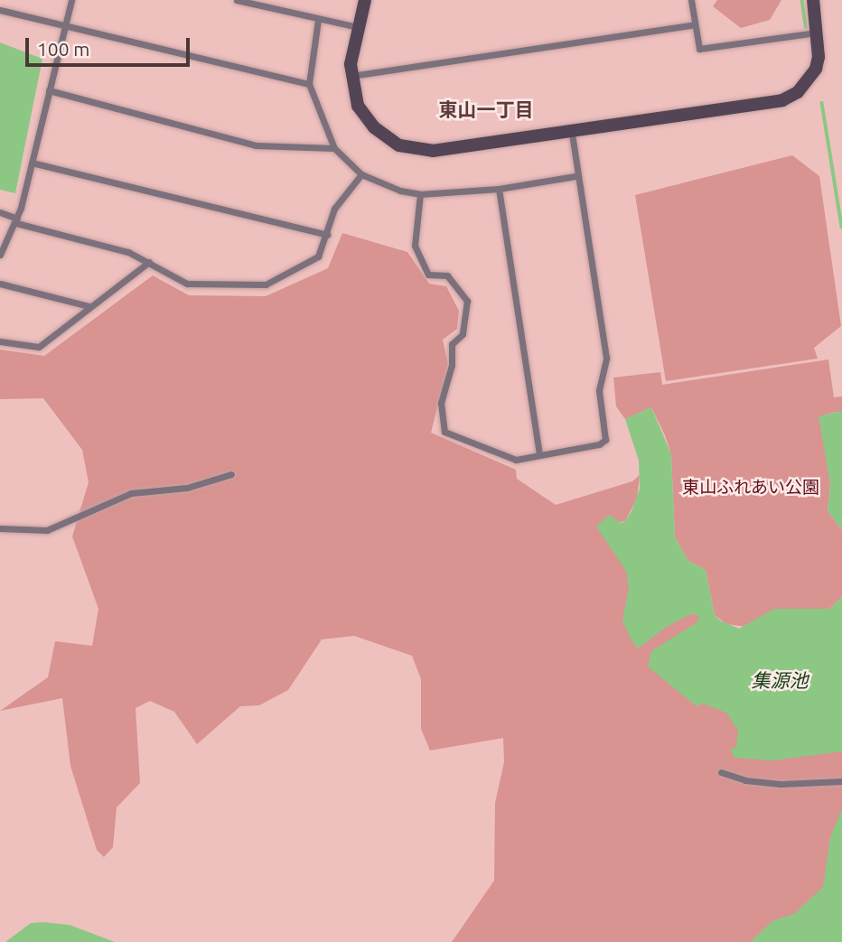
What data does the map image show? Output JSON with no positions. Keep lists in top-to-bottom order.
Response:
{
  "districts": ["東山一丁目"],
  "water": ["集源池"],
  "parks": ["東山ふれあい公園"],
  "scale_bar": "100 m"
}
